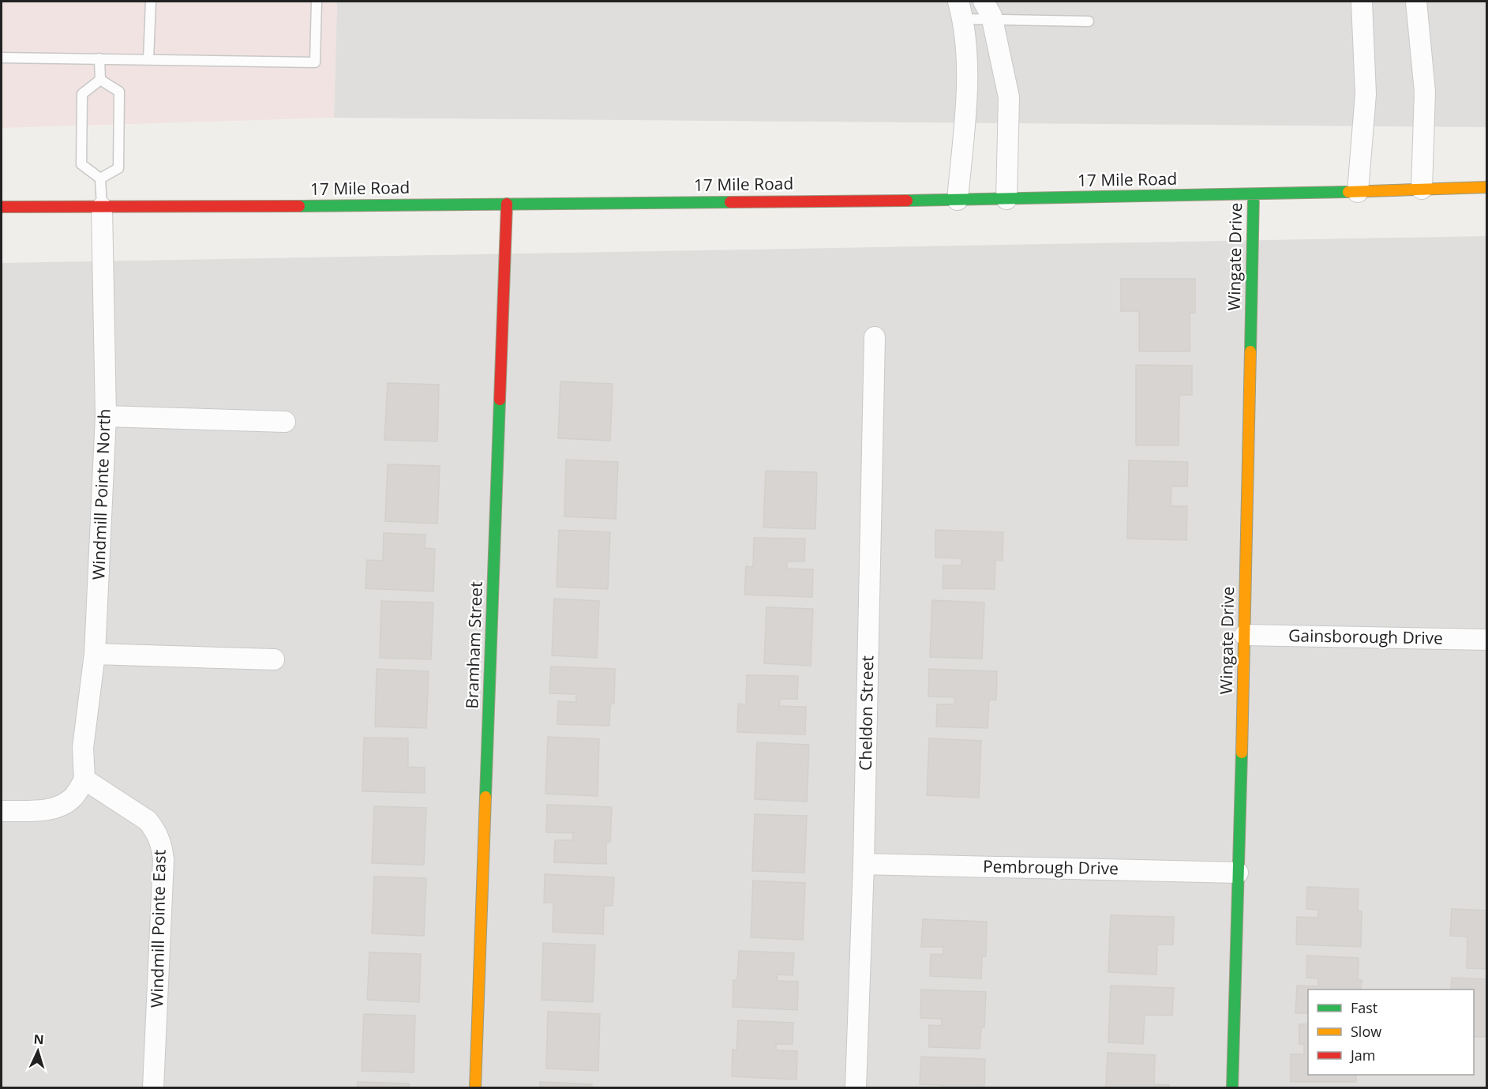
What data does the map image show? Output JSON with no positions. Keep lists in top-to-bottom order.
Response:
{
  "streets": {
    "street": [
      "17 Mile Road",
      "Wingate Drive",
      "Windmill Pointe North",
      "Gainsborough Drive",
      "Bramham Street",
      "Cheldon Street",
      "Pembrough Drive",
      "Windmill Pointe East"
    ]
  },
  "crossings": [
    ["17 Mile Road", "Wingate Drive"],
    ["17 Mile Road", "Windmill Pointe North"],
    ["17 Mile Road", "Bramham Street"],
    ["Wingate Drive", "Gainsborough Drive"],
    ["Wingate Drive", "Pembrough Drive"],
    ["Windmill Pointe North", "Windmill Pointe East"],
    ["Cheldon Street", "Pembrough Drive"]
  ],
  "legend": ["Fast", "Slow", "Jam"],
  "north": "top"
}
